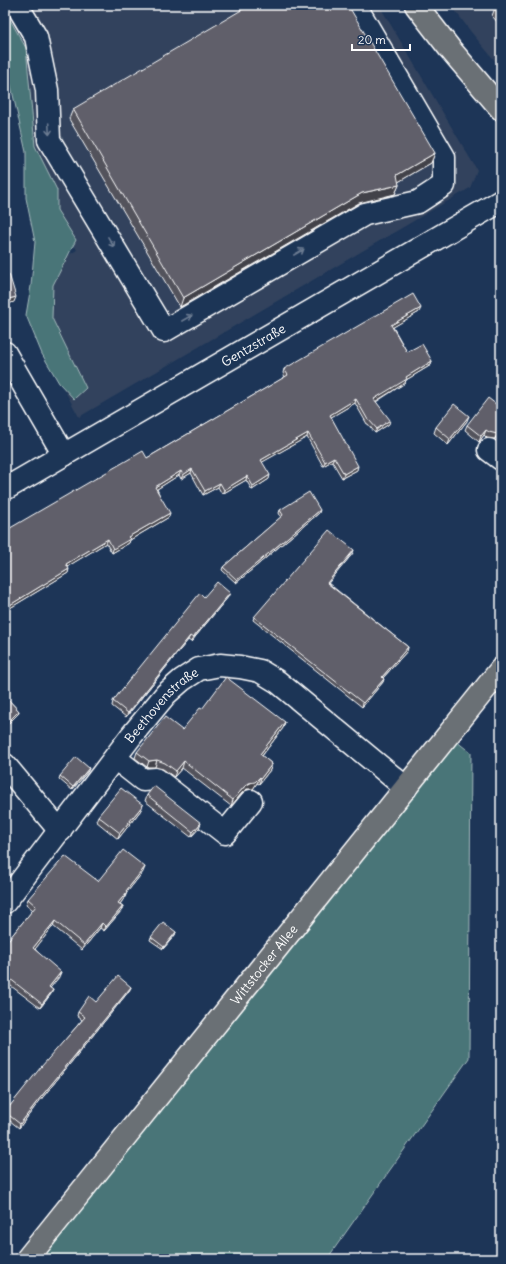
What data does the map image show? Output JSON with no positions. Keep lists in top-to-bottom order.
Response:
{
  "streets": {
    "main road": ["Wittstocker Allee"],
    "street": ["Gentzstraße", "Beethovenstraße"]
  },
  "crossings": [
    ["Beethovenstraße", "Wittstocker Allee"]
  ],
  "scale_bar": "20 m"
}
